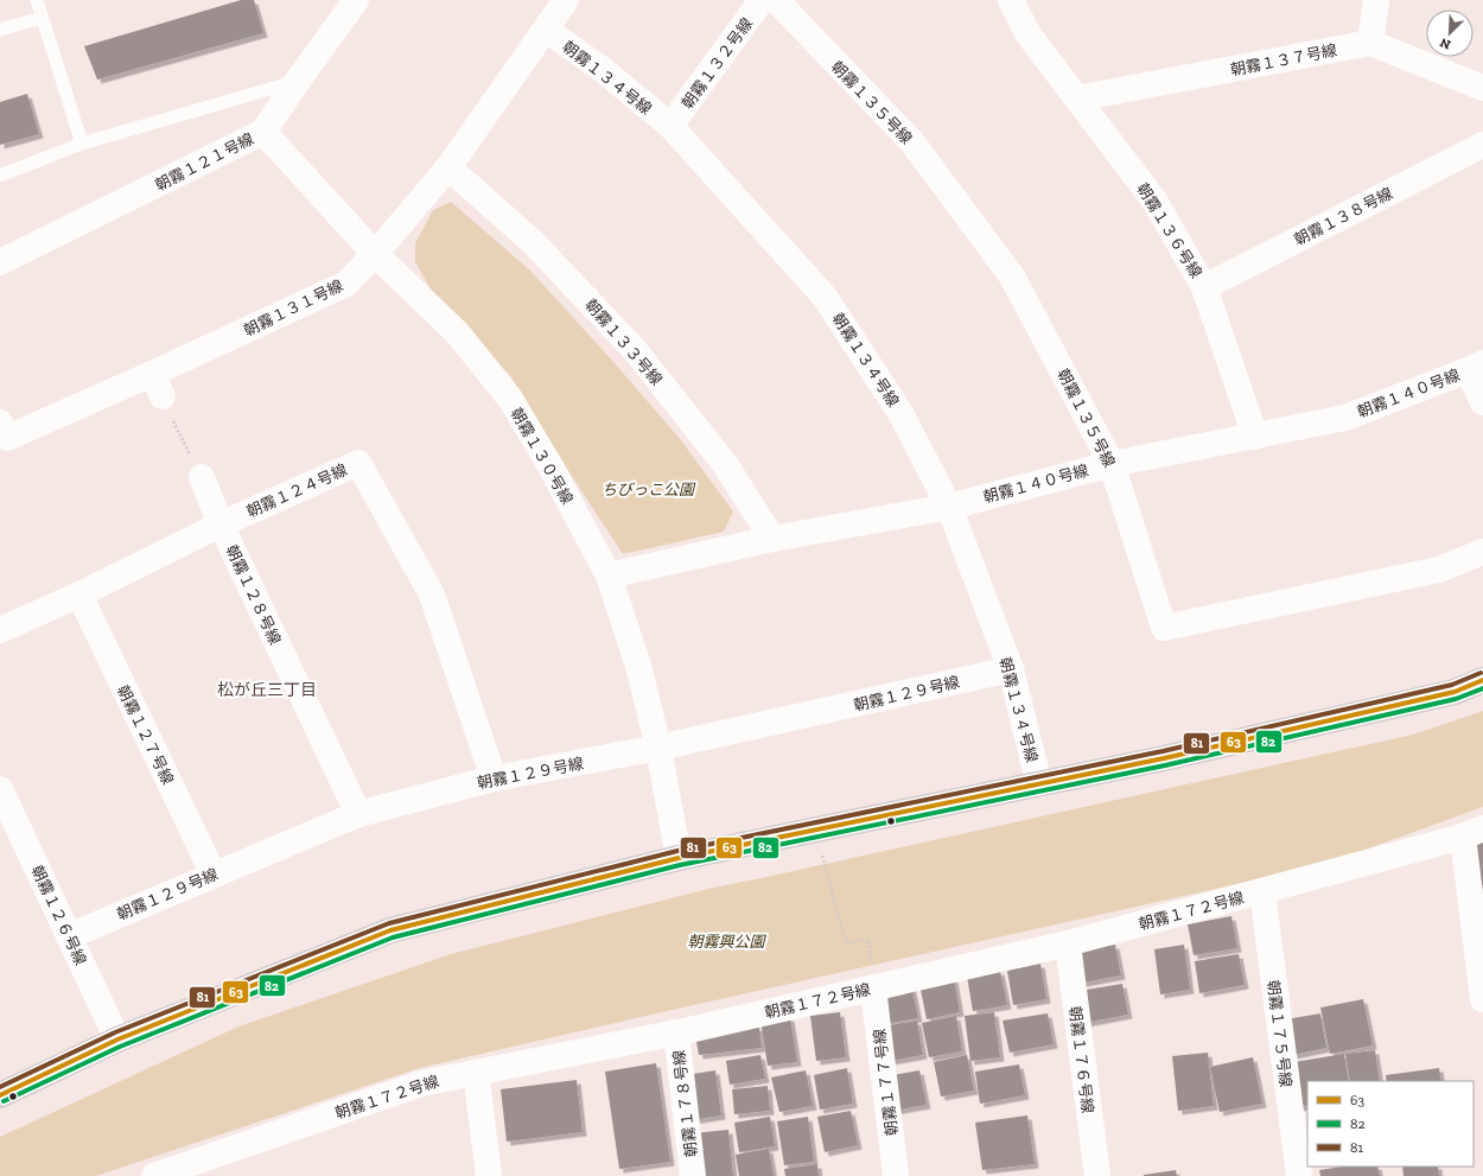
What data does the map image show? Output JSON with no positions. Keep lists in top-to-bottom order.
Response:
{
  "streets": {
    "street": [
      "朝霧１３７号線",
      "朝霧１３２号線",
      "朝霧１３４号線",
      "朝霧１３５号線",
      "朝霧１２１号線",
      "朝霧１３８号線",
      "朝霧１３６号線",
      "朝霧１３１号線",
      "朝霧１３３号線",
      "朝霧１４０号線",
      "朝霧１３０号線",
      "朝霧１２４号線",
      "朝霧１２８号線",
      "朝霧１２９号線",
      "朝霧１２７号線",
      "朝霧１７２号線",
      "朝霧１２６号線",
      "朝霧１７５号線",
      "朝霧１７６号線",
      "朝霧１７７号線",
      "朝霧１７８号線"
    ]
  },
  "crossings": [
    ["朝霧１３７号線", "朝霧１３６号線"],
    ["朝霧１３２号線", "朝霧１３４号線"],
    ["朝霧１３４号線", "朝霧１３１号線"],
    ["朝霧１３４号線", "朝霧１４０号線"],
    ["朝霧１３４号線", "朝霧１２９号線"],
    ["朝霧１３５号線", "朝霧１４０号線"],
    ["朝霧１２１号線", "朝霧１３０号線"],
    ["朝霧１３８号線", "朝霧１３６号線"],
    ["朝霧１３６号線", "朝霧１４０号線"],
    ["朝霧１３１号線", "朝霧１３３号線"],
    ["朝霧１３１号線", "朝霧１３０号線"],
    ["朝霧１３３号線", "朝霧１４０号線"],
    ["朝霧１４０号線", "朝霧１３０号線"],
    ["朝霧１３０号線", "朝霧１２９号線"],
    ["朝霧１２４号線", "朝霧１２８号線"],
    ["朝霧１２４号線", "朝霧１２９号線"],
    ["朝霧１２４号線", "朝霧１２７号線"],
    ["朝霧１２８号線", "朝霧１２９号線"],
    ["朝霧１２９号線", "朝霧１２７号線"],
    ["朝霧１２９号線", "朝霧１２６号線"],
    ["朝霧１７２号線", "朝霧１７５号線"],
    ["朝霧１７２号線", "朝霧１７６号線"],
    ["朝霧１７２号線", "朝霧１７７号線"],
    ["朝霧１７２号線", "朝霧１７８号線"]
  ],
  "districts": ["松が丘三丁目"],
  "parks": ["ちびっこ公園", "朝霧興公園"],
  "lines": ["transit line 81", "transit line 63", "transit line 82"],
  "legend": ["63", "82", "81"],
  "north": "bottom left"
}
